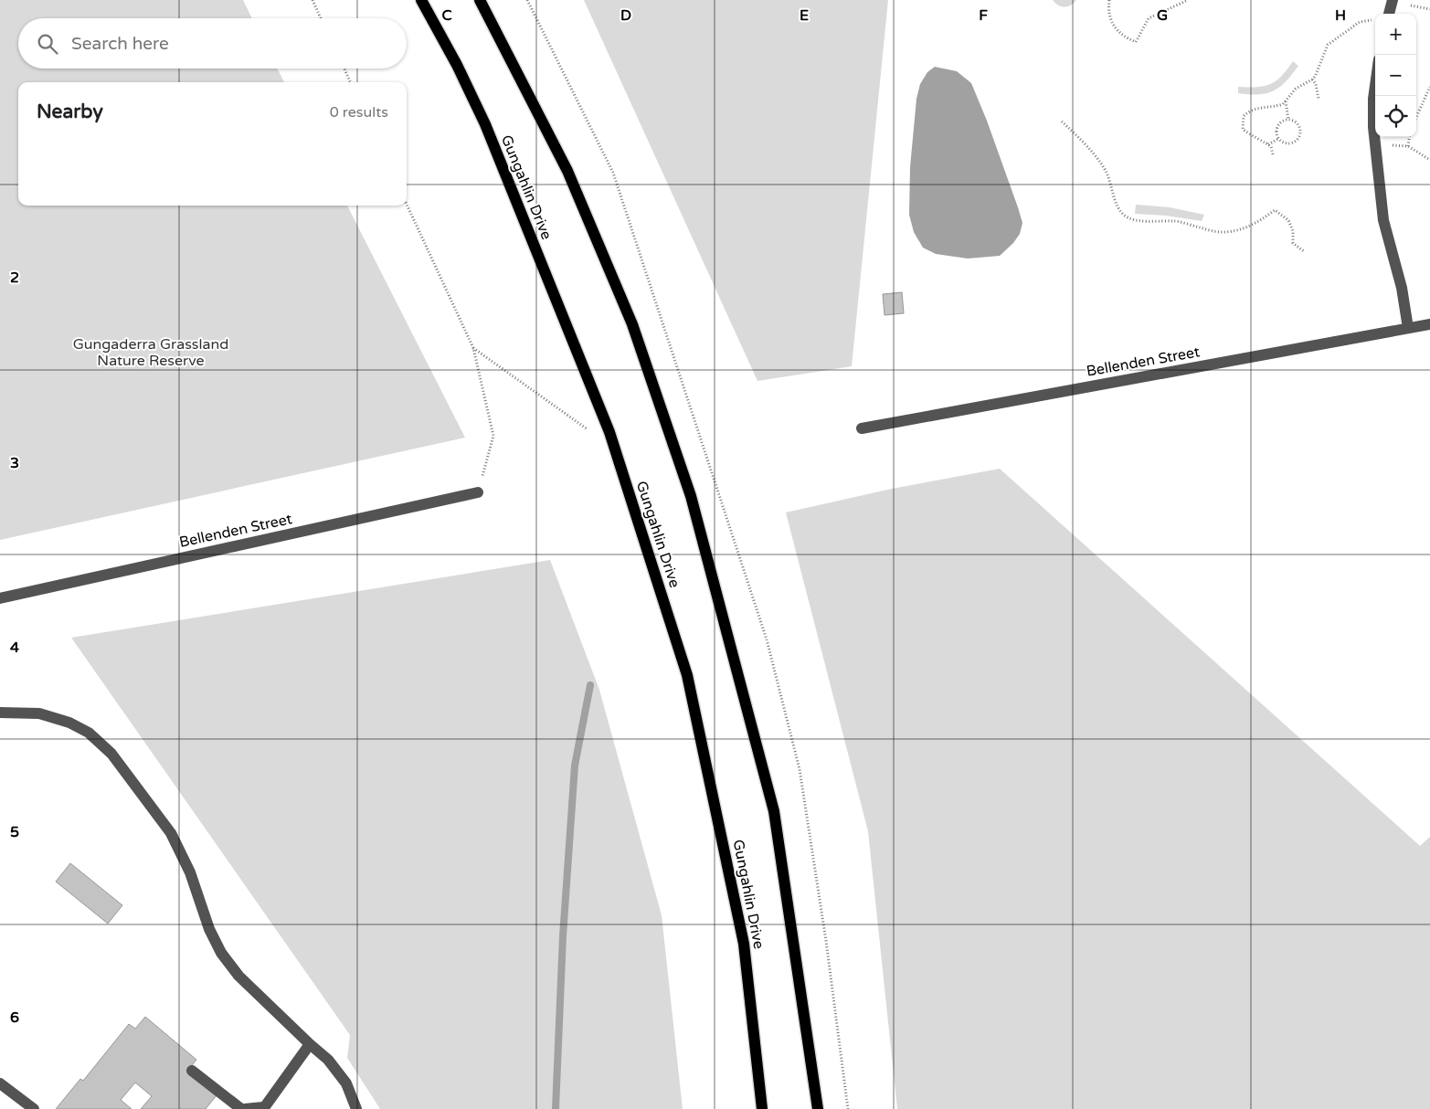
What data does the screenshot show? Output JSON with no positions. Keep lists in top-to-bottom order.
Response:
{
  "streets": {
    "main road": ["Gungahlin Drive"],
    "street": ["Bellenden Street"]
  },
  "parks": ["Gungaderra Grassland Nature Reserve"],
  "page": {
    "map_buttons": ["+", "−"],
    "search": "Search here",
    "heading": ["Nearby", "0 results"]
  },
  "grid": {
    "columns": [
      "C",
      "D",
      "E",
      "F",
      "G",
      "H"
    ],
    "rows": [
      "2",
      "3",
      "4",
      "5",
      "6"
    ]
  }
}
